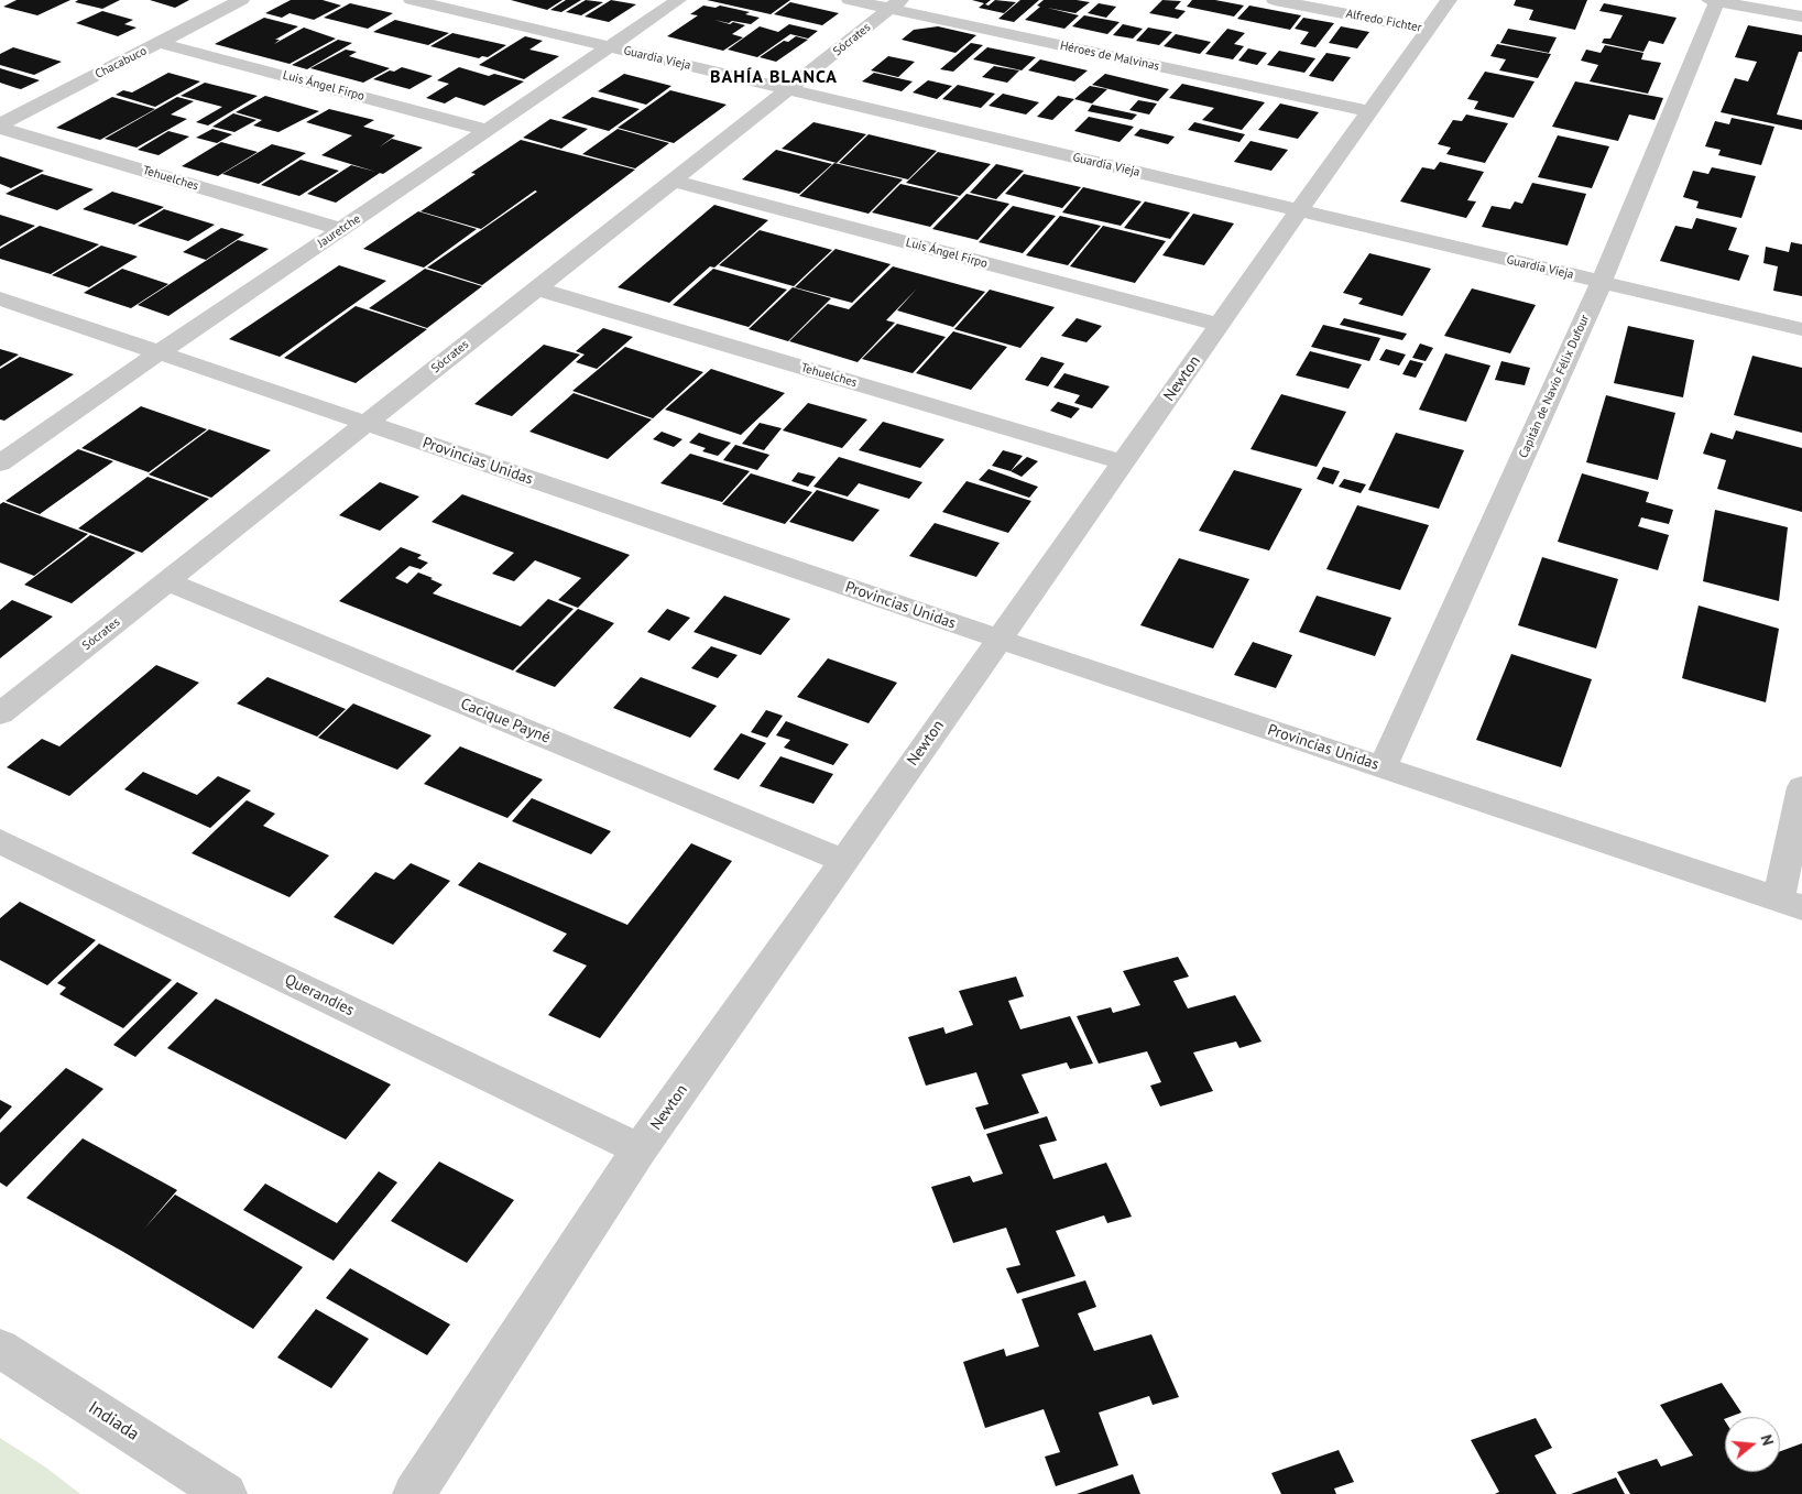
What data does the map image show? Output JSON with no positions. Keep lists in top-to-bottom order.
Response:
{
  "streets": {
    "street": [
      "Alfredo Fichter",
      "Sócrates",
      "Héroes de Malvinas",
      "Guardia Vieja",
      "Chacabuco",
      "Luis Ángel Firpo",
      "Tehuelches",
      "Jauretche",
      "Newton",
      "Capitán de Navío Félix Dufour",
      "Provincias Unidas",
      "Cacique Payné",
      "Querandíes",
      "Indiada"
    ]
  },
  "crossings": [
    ["Alfredo Fichter", "Newton"],
    ["Sócrates", "Héroes de Malvinas"],
    ["Sócrates", "Guardia Vieja"],
    ["Sócrates", "Luis Ángel Firpo"],
    ["Sócrates", "Tehuelches"],
    ["Sócrates", "Provincias Unidas"],
    ["Sócrates", "Cacique Payné"],
    ["Héroes de Malvinas", "Newton"],
    ["Guardia Vieja", "Jauretche"],
    ["Guardia Vieja", "Newton"],
    ["Guardia Vieja", "Capitán de Navío Félix Dufour"],
    ["Chacabuco", "Luis Ángel Firpo"],
    ["Chacabuco", "Tehuelches"],
    ["Luis Ángel Firpo", "Jauretche"],
    ["Luis Ángel Firpo", "Newton"],
    ["Tehuelches", "Jauretche"],
    ["Tehuelches", "Newton"],
    ["Jauretche", "Provincias Unidas"],
    ["Newton", "Provincias Unidas"],
    ["Newton", "Cacique Payné"],
    ["Newton", "Querandíes"],
    ["Capitán de Navío Félix Dufour", "Provincias Unidas"]
  ],
  "districts": ["BAHÍA BLANCA"],
  "north": "right"
}
